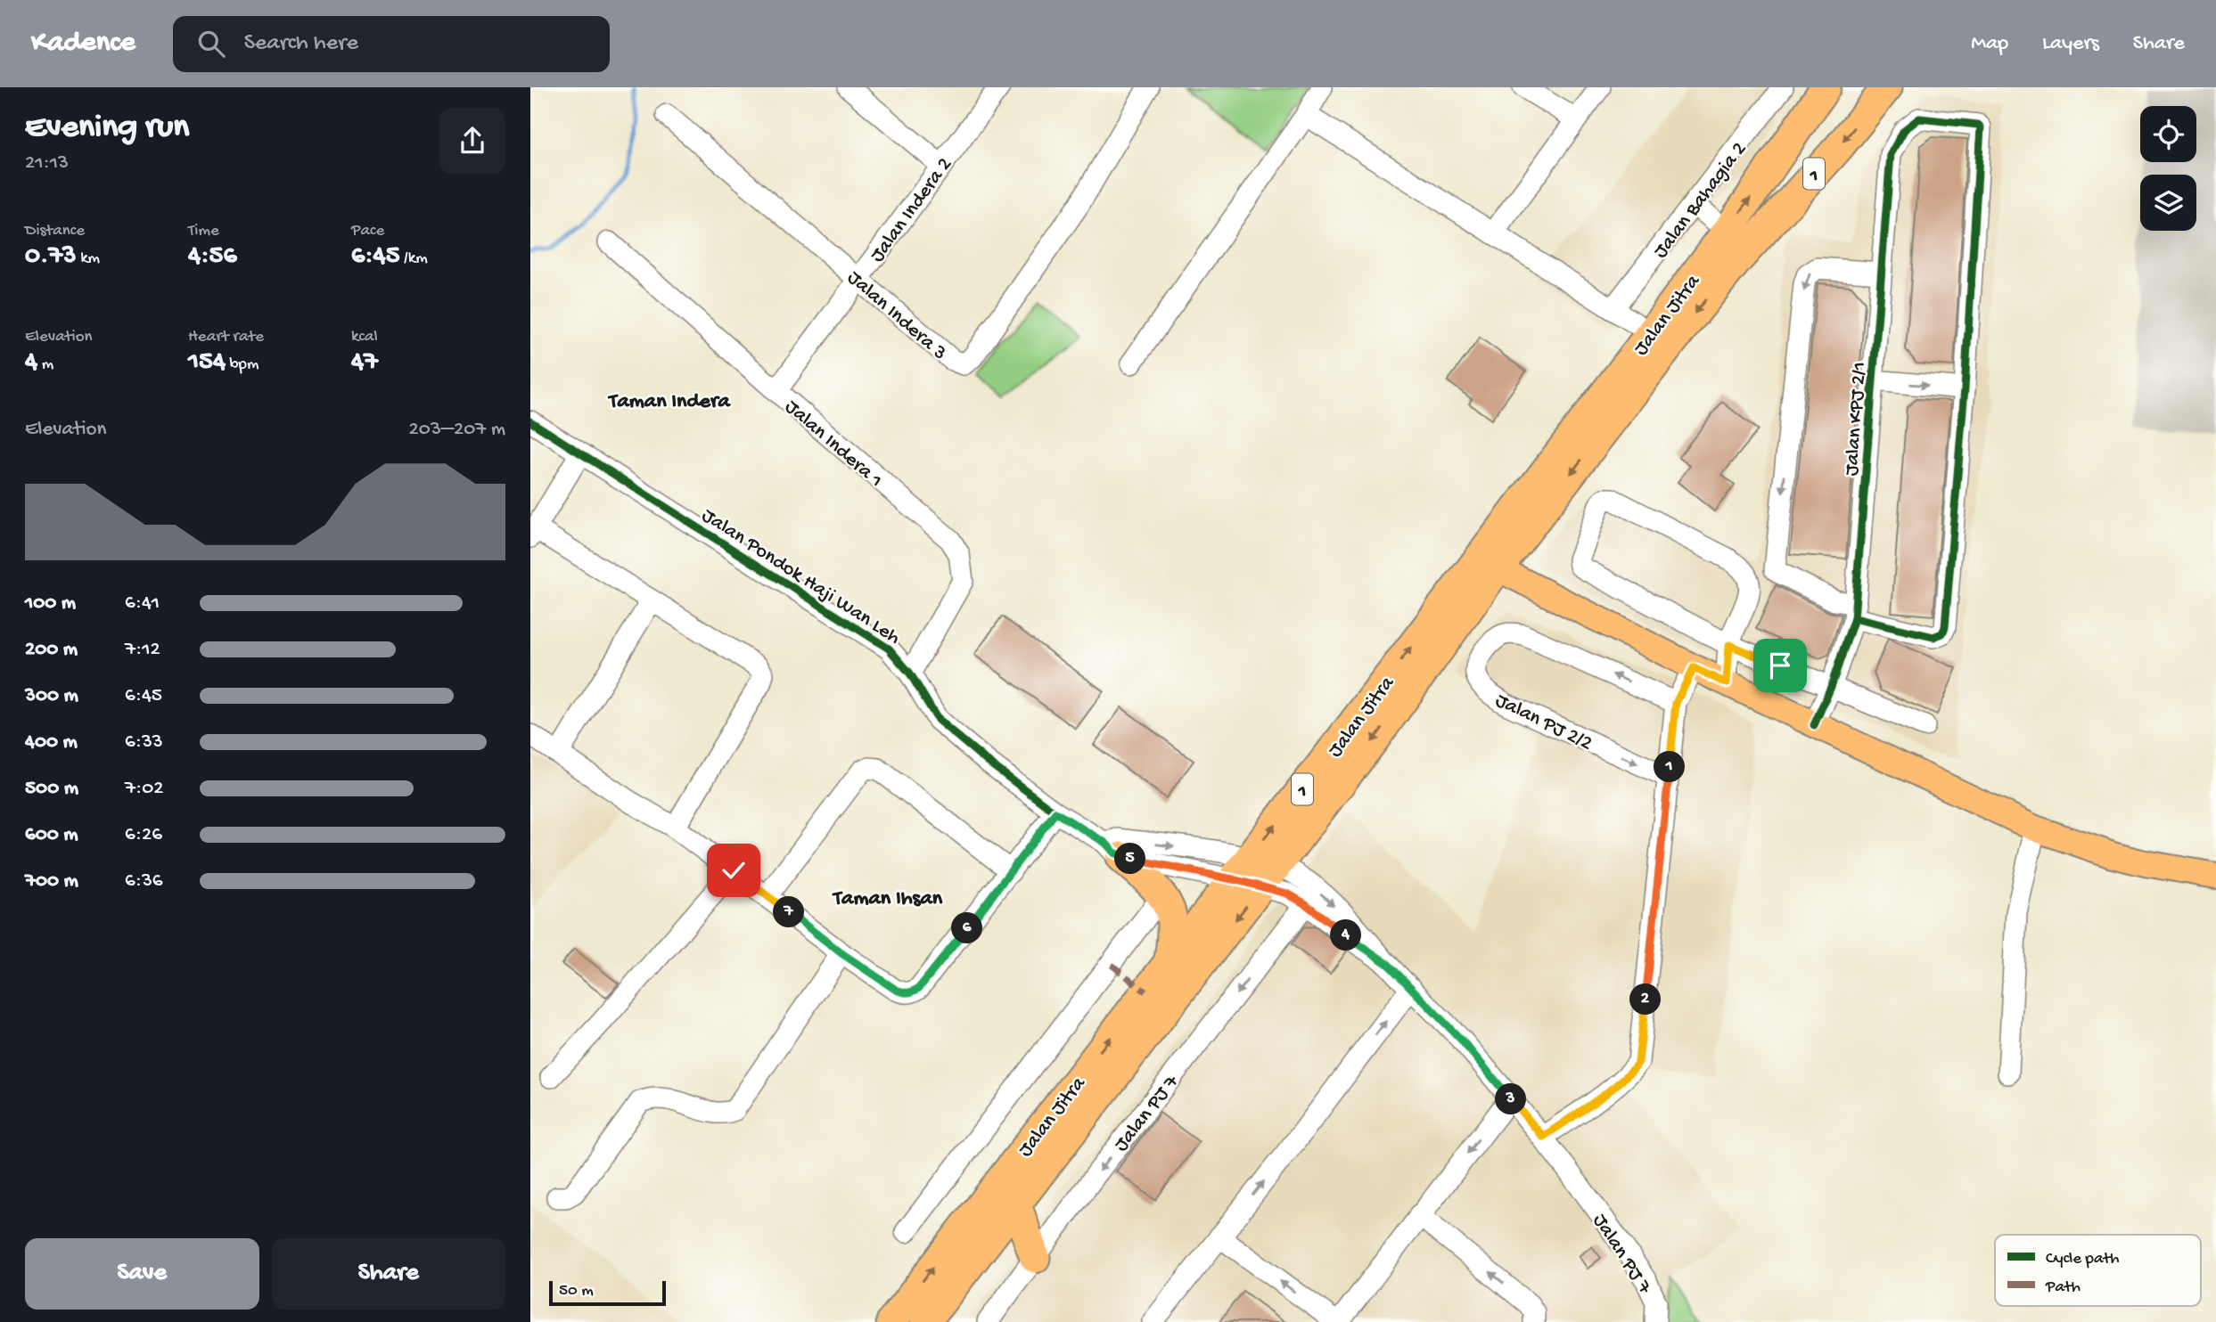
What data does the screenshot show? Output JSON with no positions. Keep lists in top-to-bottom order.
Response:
{
  "streets": {
    "highway": ["1", "Jalan Jitra"],
    "street": [
      "Jalan Bahagia 2",
      "Jalan Indera 2",
      "Jalan Indera 3",
      "Jalan KPJ 2/1",
      "Jalan Indera 1",
      "Jalan Pondok Haji Wan Leh",
      "Jalan PJ 2/2",
      "Jalan PJ 7"
    ]
  },
  "crossings": [
    ["1", "Jalan Jitra"],
    ["Jalan Indera 2", "Jalan Indera 3"],
    ["Jalan Indera 2", "Jalan Indera 1"],
    ["Jalan Jitra", "Jalan Pondok Haji Wan Leh"],
    ["Jalan Indera 1", "Jalan Pondok Haji Wan Leh"]
  ],
  "districts": ["Taman Indera", "Taman Ihsan"],
  "legend": ["Cycle path", "Path"],
  "scale_bar": "50 m",
  "page": {
    "header": "Kadence",
    "search": "Search here",
    "nav": ["Map", "Layers", "Share"],
    "heading": ["Evening run", "21:13"],
    "stats": [
      ["Distance", "0.73 km"],
      ["Time", "4:56"],
      ["Pace", "6:45 /km"],
      ["Elevation", "4 m"],
      ["Heart rate", "154 bpm"],
      ["kcal", "47"]
    ],
    "chart": ["Elevation", "203–207 m"],
    "list": [
      {
        "name": "100 m",
        "note": "6:41"
      },
      {
        "name": "200 m",
        "note": "7:12"
      },
      {
        "name": "300 m",
        "note": "6:45"
      },
      {
        "name": "400 m",
        "note": "6:33"
      },
      {
        "name": "500 m",
        "note": "7:02"
      },
      {
        "name": "600 m",
        "note": "6:26"
      },
      {
        "name": "700 m",
        "note": "6:36"
      }
    ],
    "pins": [
      "1",
      "5",
      "7",
      "6",
      "4",
      "2",
      "3"
    ],
    "buttons": ["Save", "Share"],
    "scale": "50 m"
  }
}
